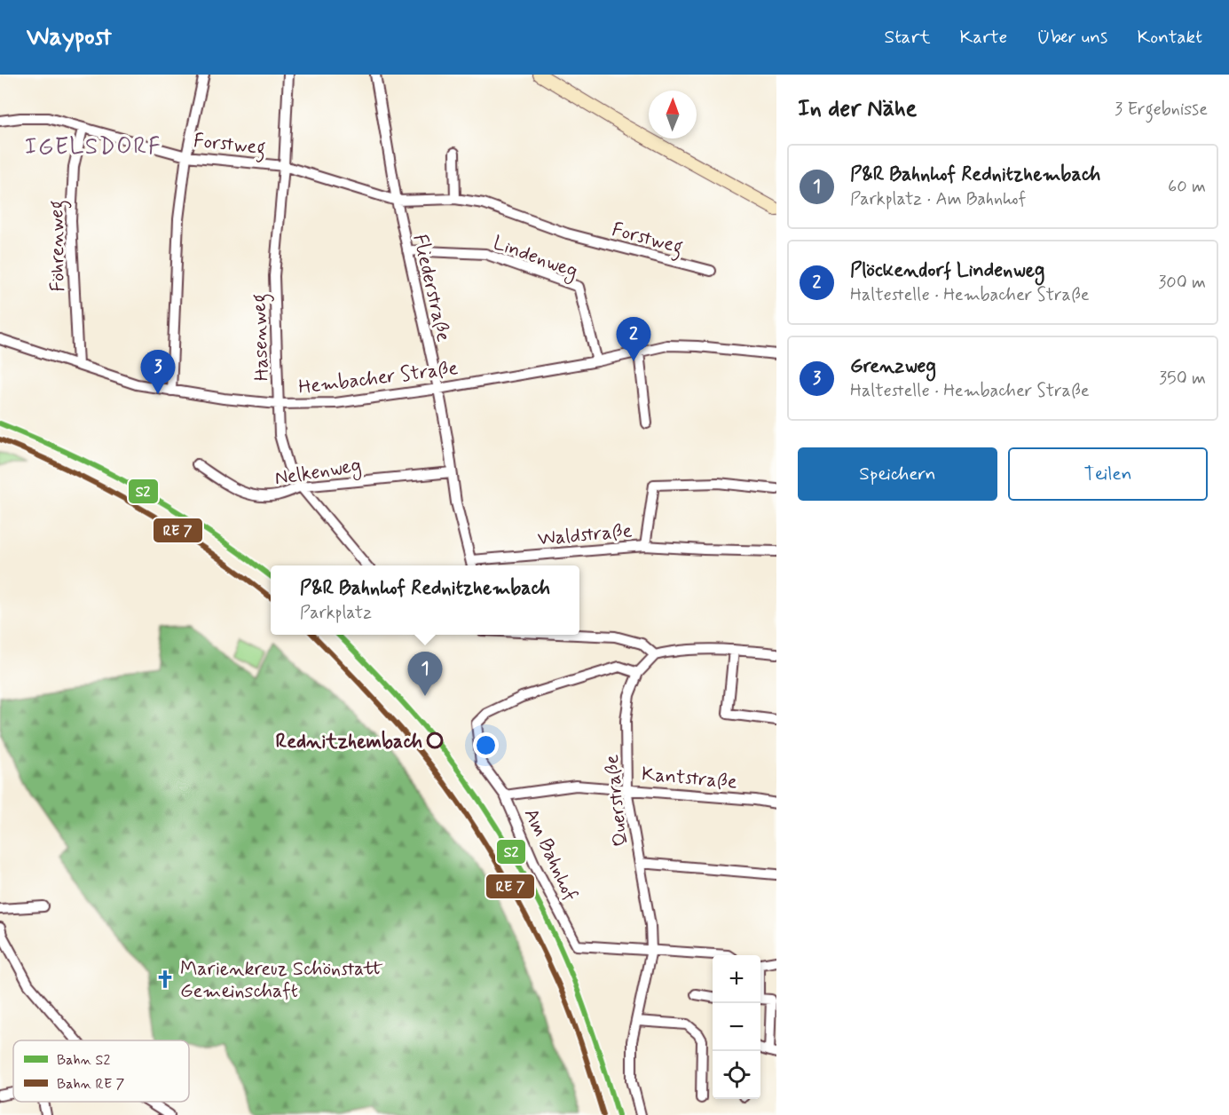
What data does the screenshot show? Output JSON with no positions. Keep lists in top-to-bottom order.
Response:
{
  "streets": {
    "street": [
      "Forstweg",
      "Föhrenweg",
      "Lindenweg",
      "Fliederstraße",
      "Hasenweg",
      "Hembacher Straße",
      "Nelkenweg",
      "Waldstraße",
      "Kantstraße",
      "Querstraße",
      "Am Bahnhof"
    ]
  },
  "crossings": [
    ["Forstweg", "Föhrenweg"],
    ["Forstweg", "Fliederstraße"],
    ["Forstweg", "Hasenweg"],
    ["Föhrenweg", "Hembacher Straße"],
    ["Lindenweg", "Fliederstraße"],
    ["Lindenweg", "Hembacher Straße"],
    ["Fliederstraße", "Hembacher Straße"],
    ["Fliederstraße", "Nelkenweg"],
    ["Fliederstraße", "Waldstraße"],
    ["Hasenweg", "Hembacher Straße"],
    ["Hasenweg", "Nelkenweg"],
    ["Kantstraße", "Querstraße"],
    ["Kantstraße", "Am Bahnhof"],
    ["Querstraße", "Am Bahnhof"]
  ],
  "districts": ["IGELSDORF"],
  "places": {
    "other": ["Rednitzhembach"],
    "church": ["Marienkreuz Schönstatt Gemeinschaft"]
  },
  "lines": ["rail line S2"],
  "legend": ["Bahn S2", "Bahn RE 7"],
  "north": "top",
  "page": {
    "header": "Waypost",
    "nav": [
      "Start",
      "Karte",
      "Über uns",
      "Kontakt"
    ],
    "heading": ["In der Nähe", "3 Ergebnisse"],
    "list": [
      {
        "mark": "1",
        "name": "P&R Bahnhof Rednitzhembach",
        "note": "Parkplatz · Am Bahnhof",
        "value": "60 m"
      },
      {
        "mark": "2",
        "name": "Plöckendorf Lindenweg",
        "note": "Haltestelle · Hembacher Straße",
        "value": "300 m"
      },
      {
        "mark": "3",
        "name": "Grenzweg",
        "note": "Haltestelle · Hembacher Straße",
        "value": "350 m"
      }
    ],
    "pins": ["2", "3", "1"],
    "buttons": ["Speichern", "Teilen"],
    "popup": ["P&R Bahnhof Rednitzhembach", "Parkplatz"],
    "map_buttons": ["+", "−"]
  }
}
